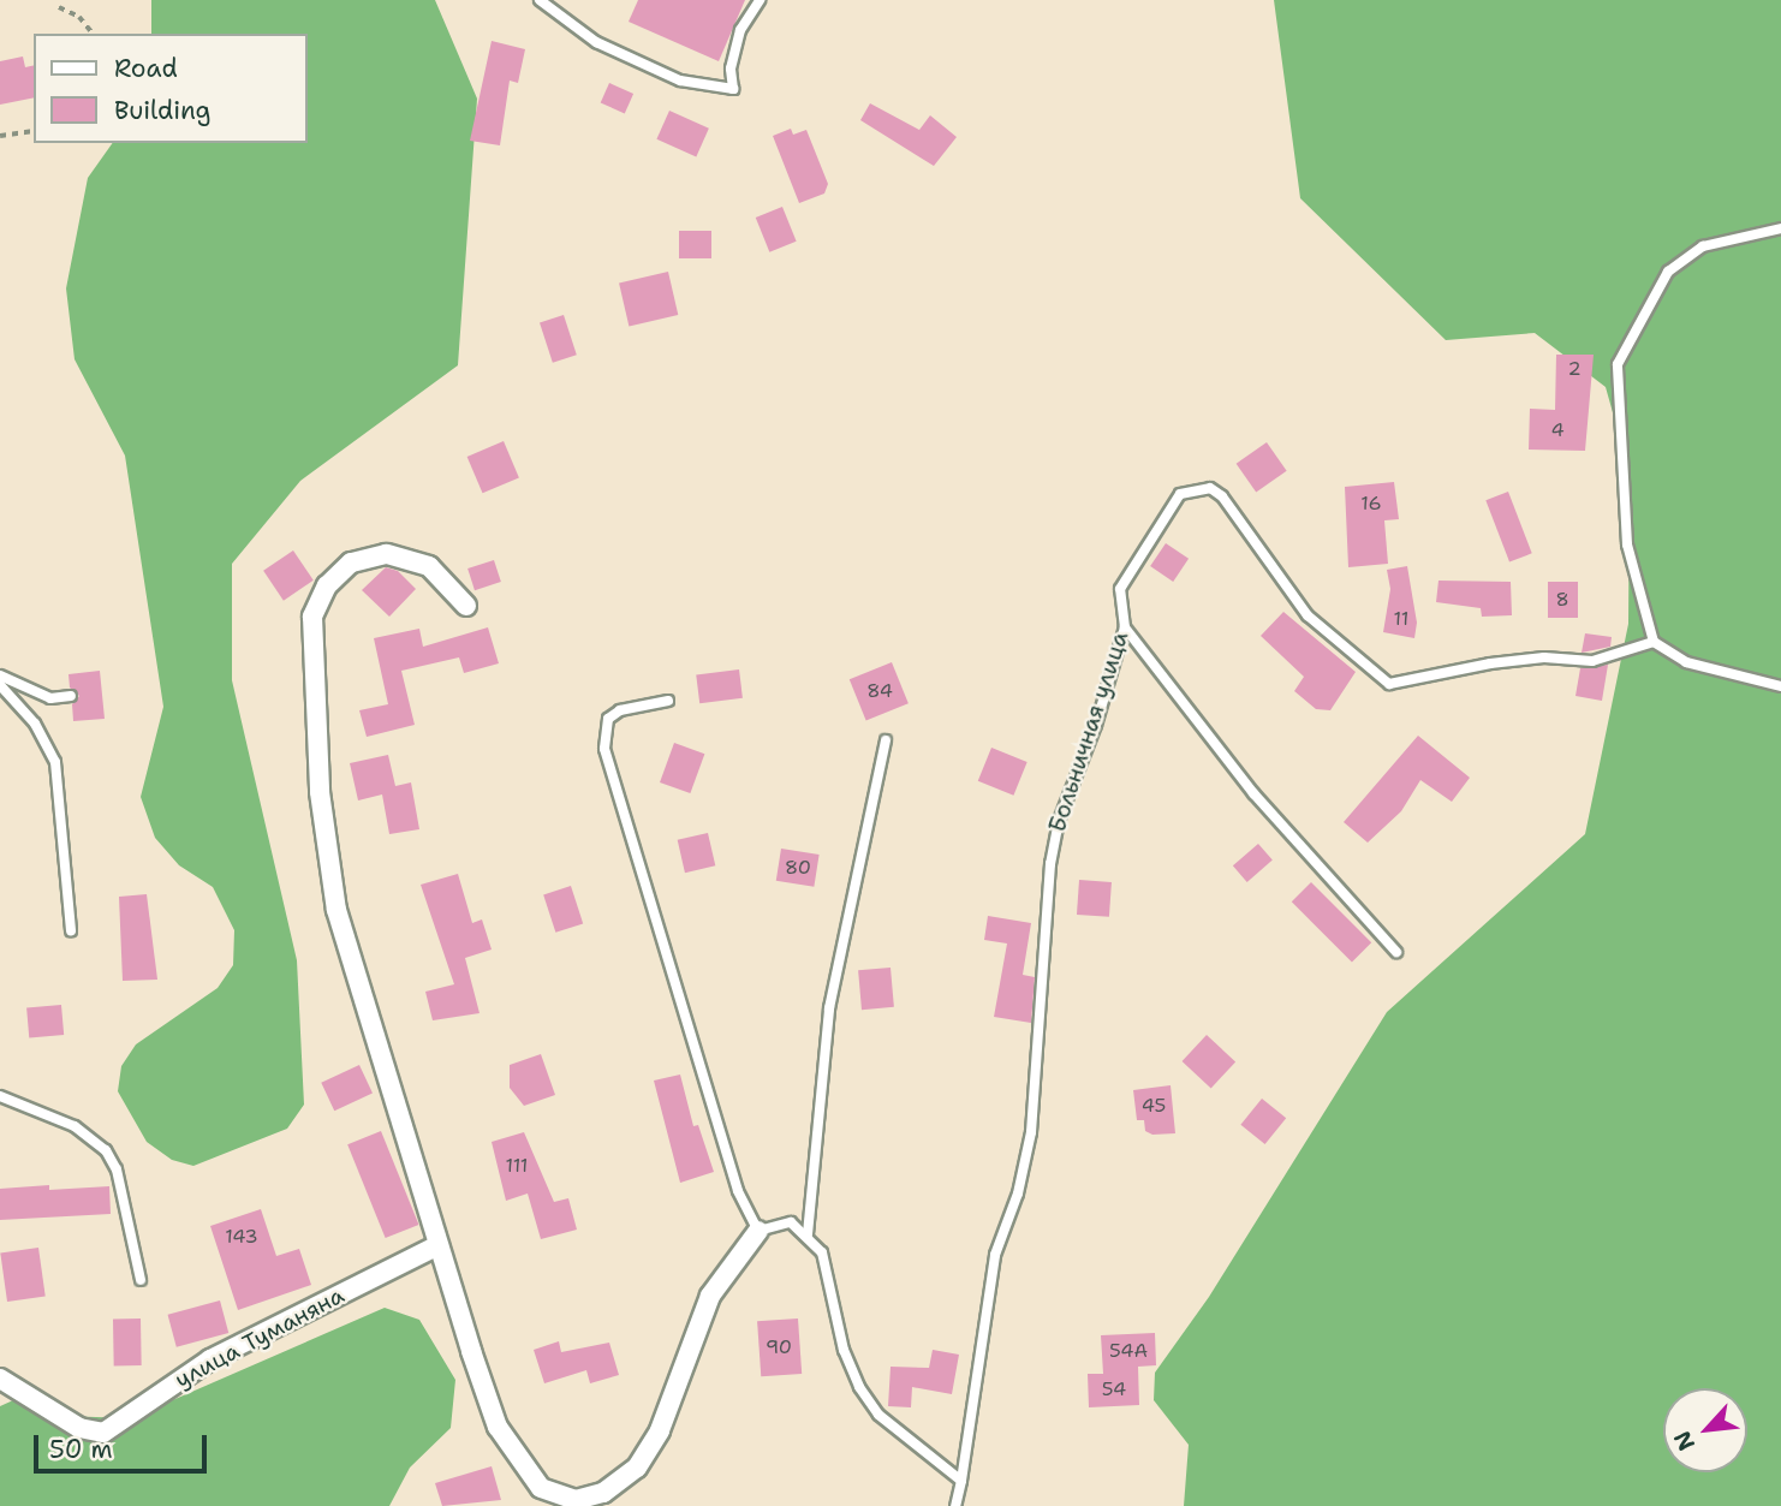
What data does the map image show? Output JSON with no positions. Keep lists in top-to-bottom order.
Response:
{
  "streets": {
    "street": ["улица Туманяна"],
    "lane": ["Больничная улица"]
  },
  "house_numbers": [
    "2",
    "4",
    "16",
    "8",
    "11",
    "84",
    "80",
    "45",
    "111",
    "143",
    "90",
    "54А",
    "54"
  ],
  "legend": ["Road", "Building"],
  "scale_bar": "50 m",
  "north": "bottom left"
}
